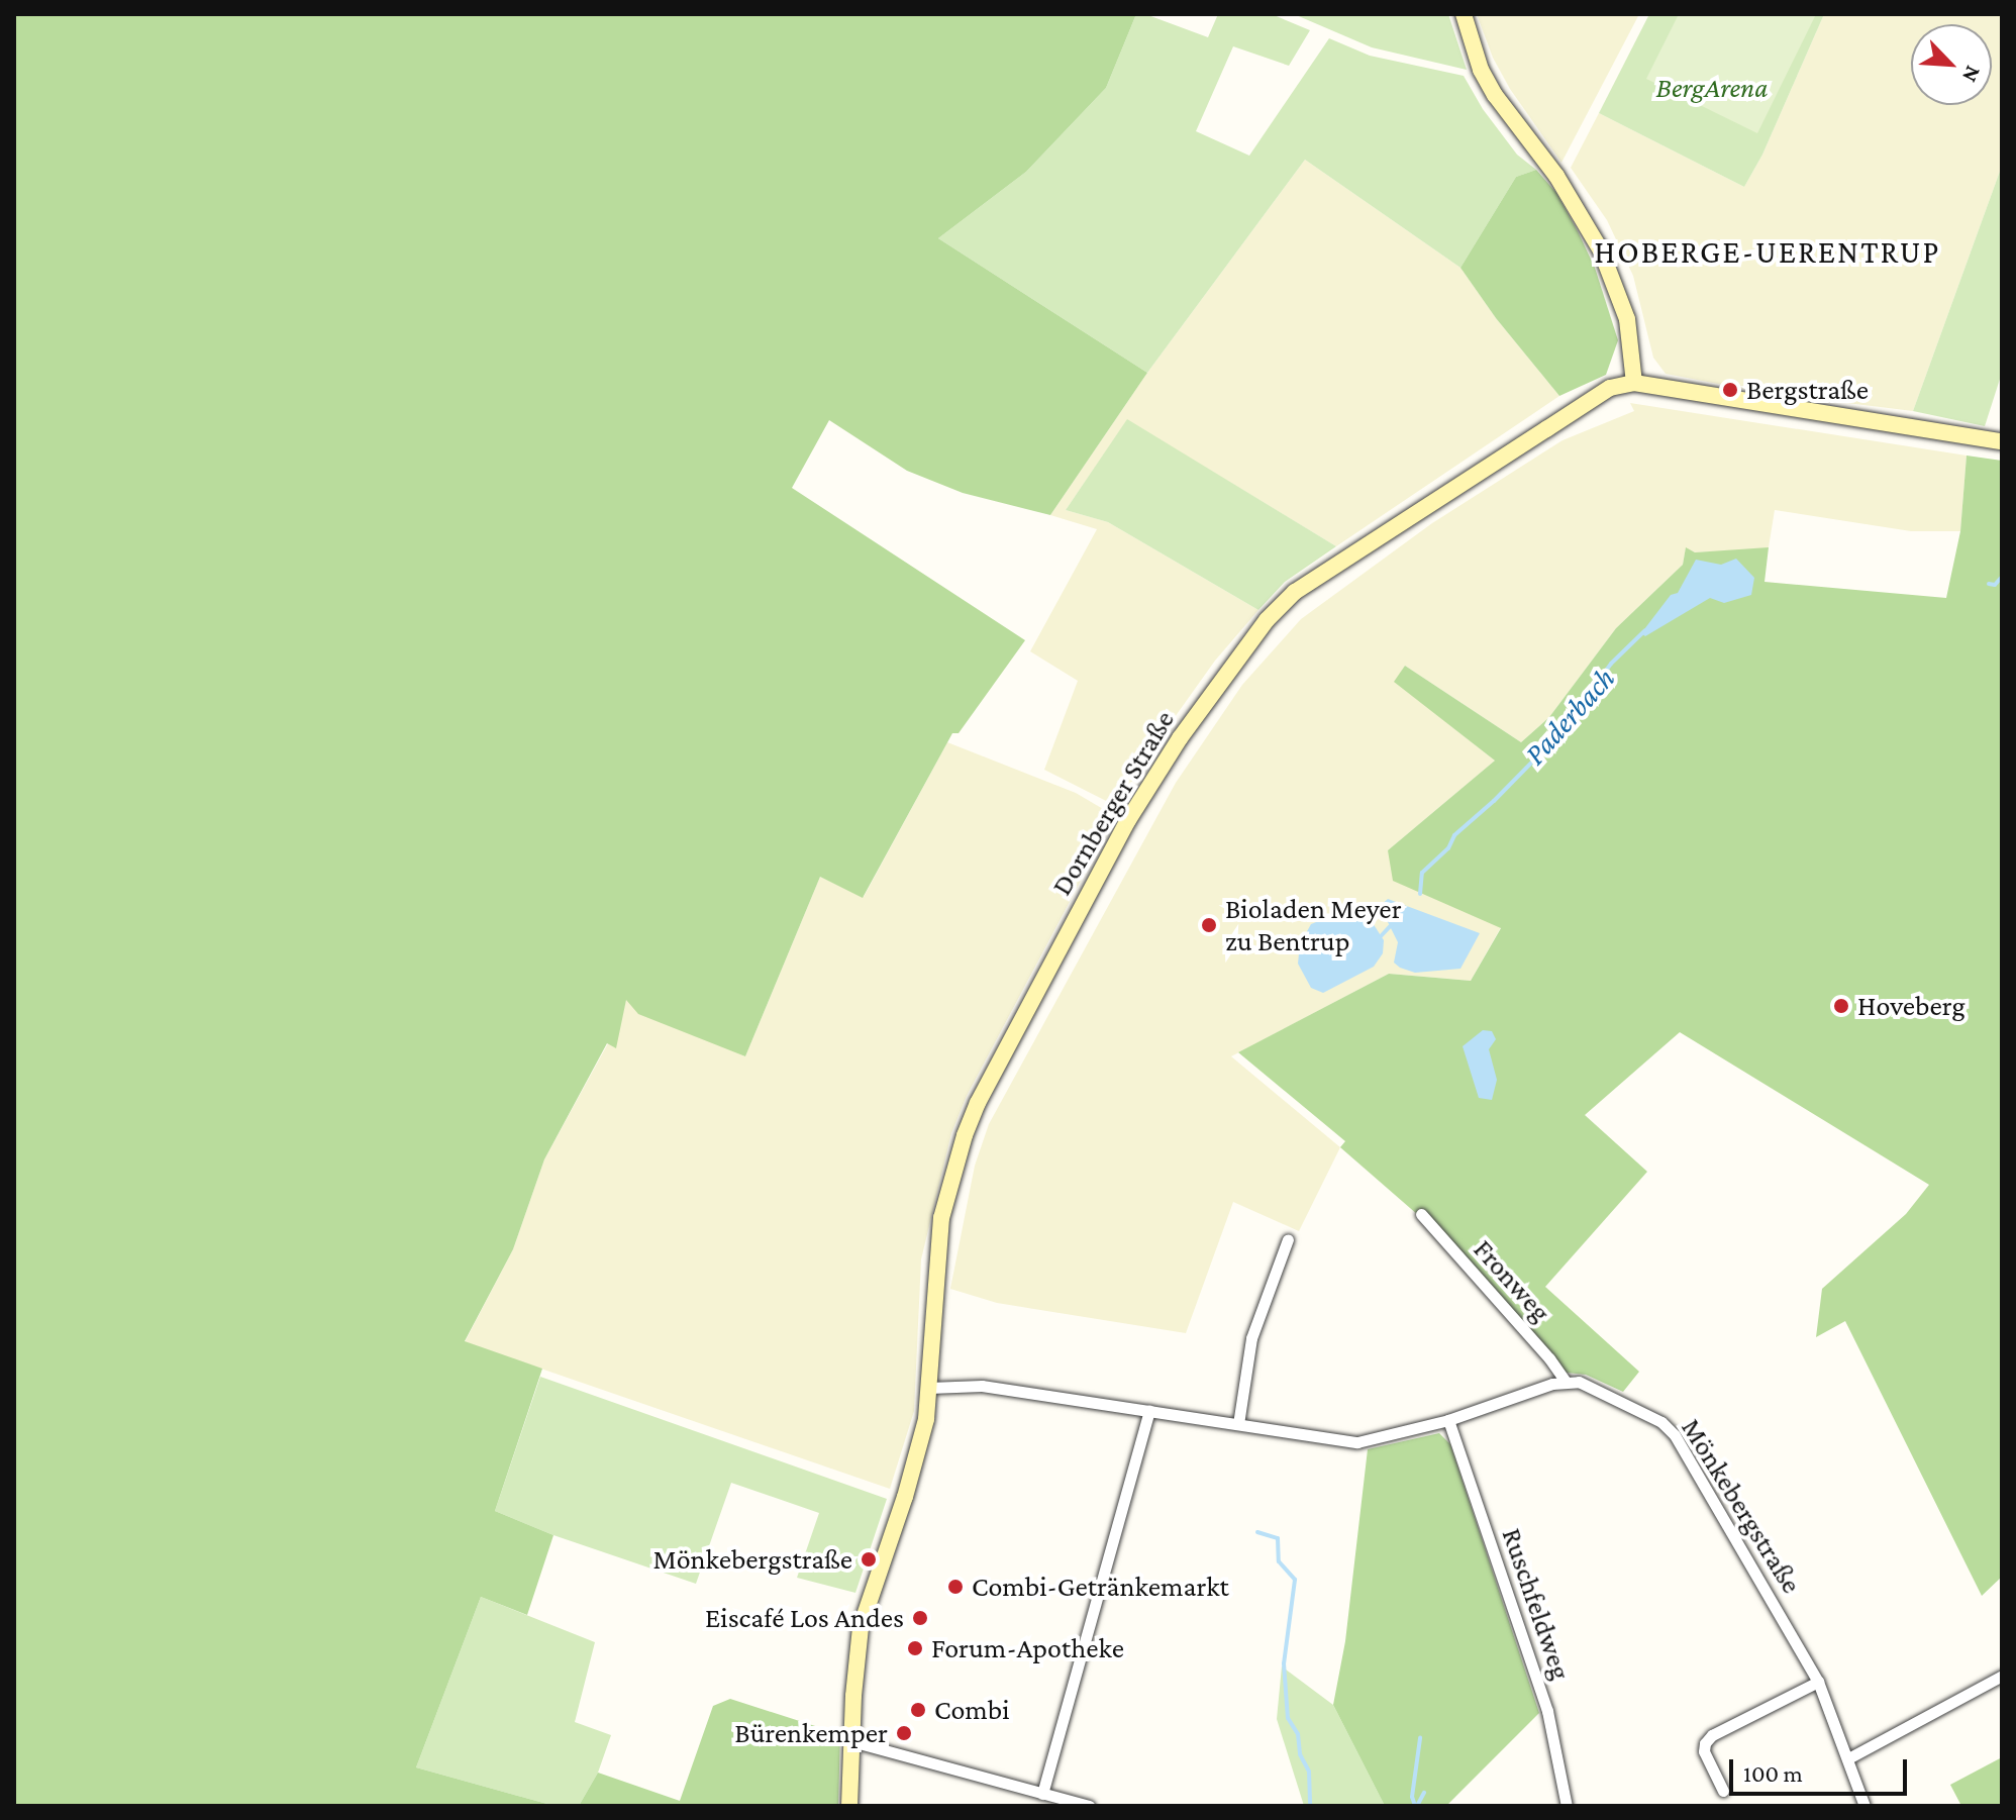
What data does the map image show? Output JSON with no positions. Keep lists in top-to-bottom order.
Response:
{
  "streets": {
    "main road": ["Dornberger Straße"],
    "street": ["Fronweg", "Mönkebergstraße", "Ruschfeldweg"]
  },
  "crossings": [
    ["Fronweg", "Mönkebergstraße"]
  ],
  "districts": ["HOBERGE-UERENTRUP"],
  "water": ["Paderbach"],
  "parks": ["BergArena"],
  "places": [
    "Bergstraße",
    "Bioladen Meyer zu Bentrup",
    "Hoveberg",
    "Mönkebergstraße",
    "Combi-Getränkemarkt",
    "Eiscafé Los Andes",
    "Forum-Apotheke",
    "Combi",
    "Bürenkemper"
  ],
  "scale_bar": "100 m",
  "north": "bottom right"
}
